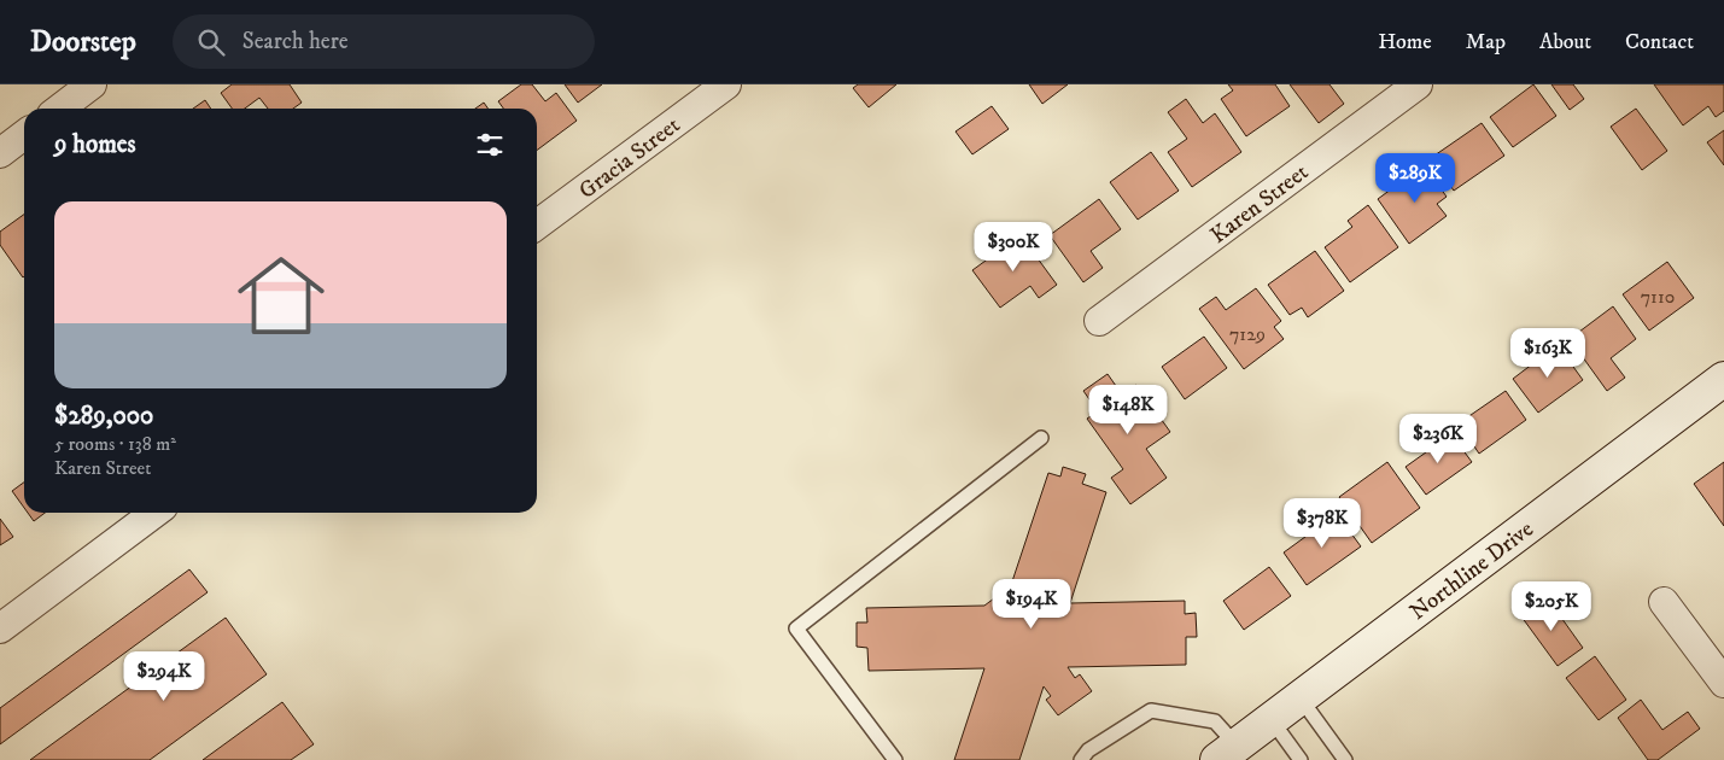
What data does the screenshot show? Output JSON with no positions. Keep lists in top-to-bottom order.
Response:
{
  "streets": {
    "street": ["Gracia Street", "Karen Street", "Northline Drive"]
  },
  "house_numbers": ["7110", "7129"],
  "page": {
    "header": "Doorstep",
    "search": "Search here",
    "nav": [
      "Home",
      "Map",
      "About",
      "Contact"
    ],
    "heading": "9 homes",
    "price": [
      "$289K",
      "$300K",
      "$163K",
      "$148K",
      "$236K",
      "$378K",
      "$194K",
      "$205K",
      "$294K"
    ],
    "list": [
      {
        "name": "$289,000",
        "note": "5 rooms · 138 m² · Karen Street"
      }
    ]
  }
}
